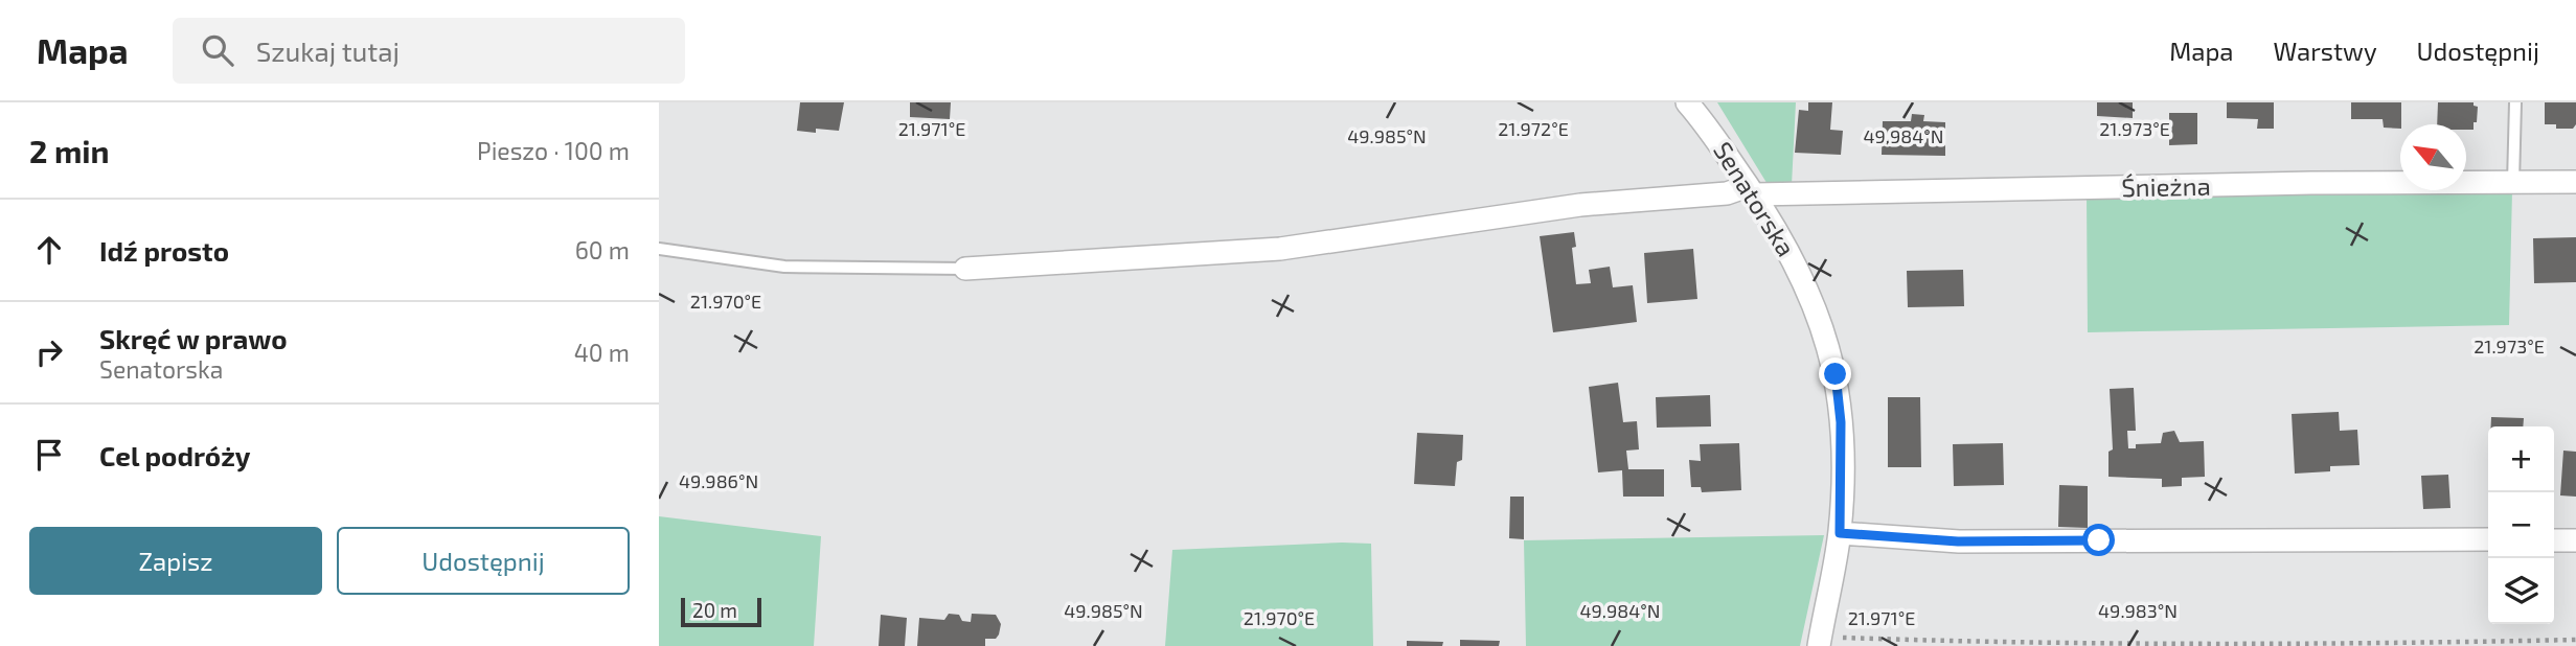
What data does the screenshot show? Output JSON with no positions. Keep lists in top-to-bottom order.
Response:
{
  "streets": {
    "street": ["Śnieżna", "Senatorska"]
  },
  "crossings": [
    ["Śnieżna", "Senatorska"]
  ],
  "scale_bar": "20 m",
  "north": "top left",
  "page": {
    "header": "Mapa",
    "search": "Szukaj tutaj",
    "nav": ["Mapa", "Warstwy", "Udostępnij"],
    "heading": ["2 min", "Pieszo · 100 m"],
    "list": [
      ["Idź prosto", "60 m"],
      ["Skręć w prawo", "Senatorska", "40 m"],
      "Cel podróży"
    ],
    "map_buttons": ["+", "−"],
    "buttons": ["Zapisz", "Udostępnij"],
    "scale": "20 m"
  },
  "coordinates": [
    "21.972°E",
    "21.971°E",
    "21.973°E",
    "49.985°N",
    "49.984°N",
    "21.970°E",
    "49.986°N",
    "49.983°N"
  ]
}
